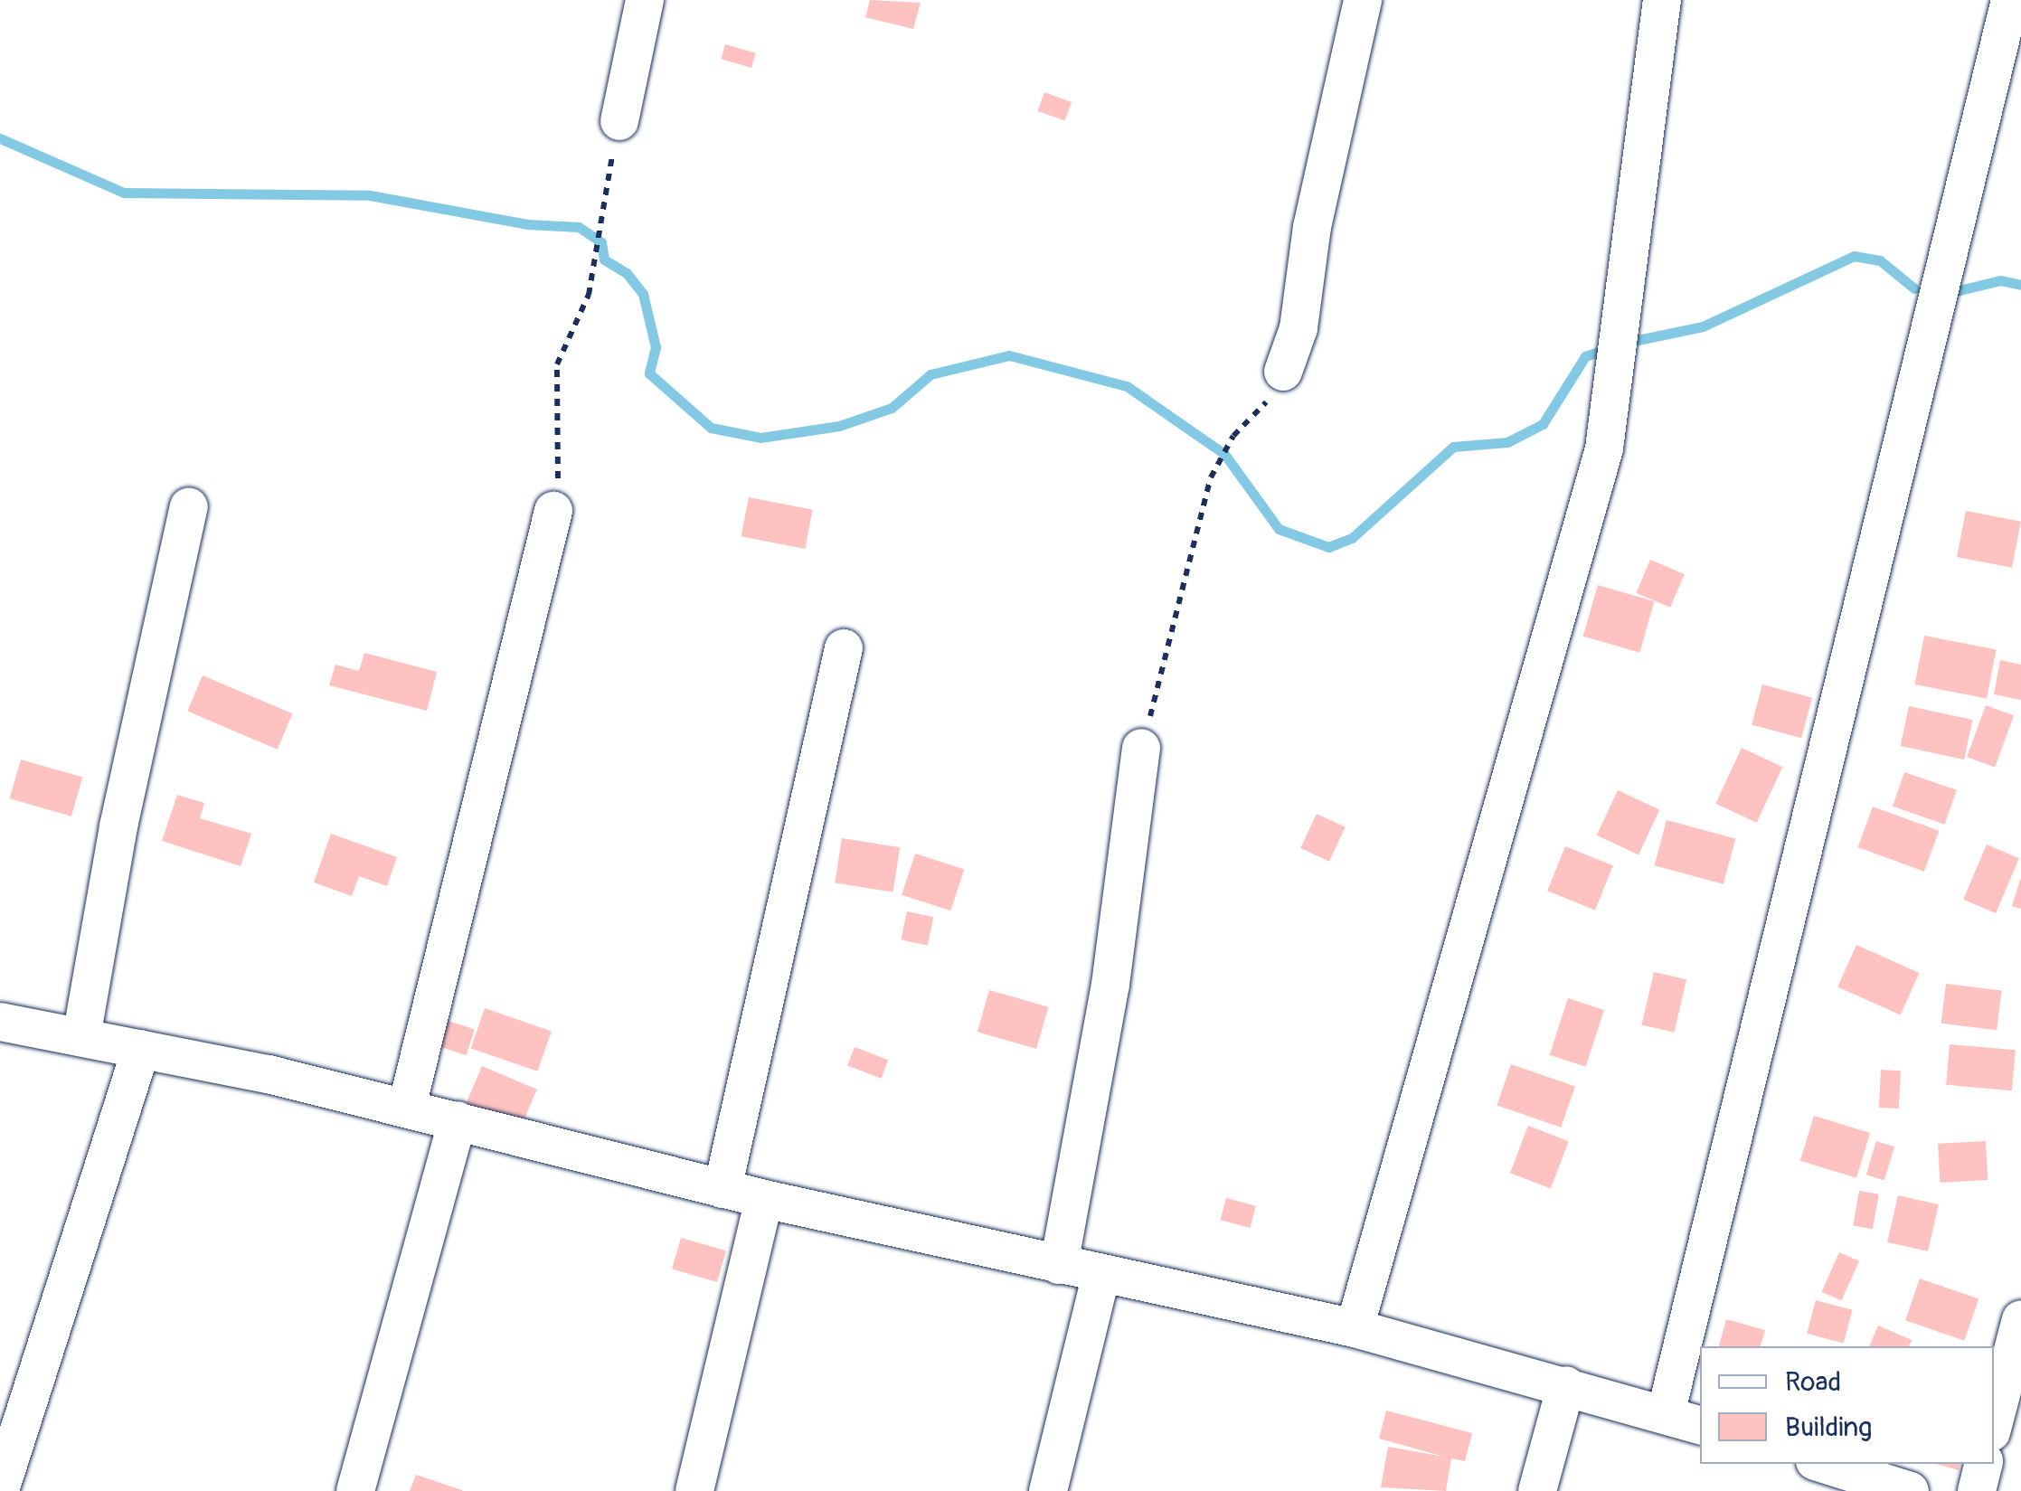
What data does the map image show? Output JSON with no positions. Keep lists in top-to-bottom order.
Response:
{
  "legend": ["Road", "Building"]
}
